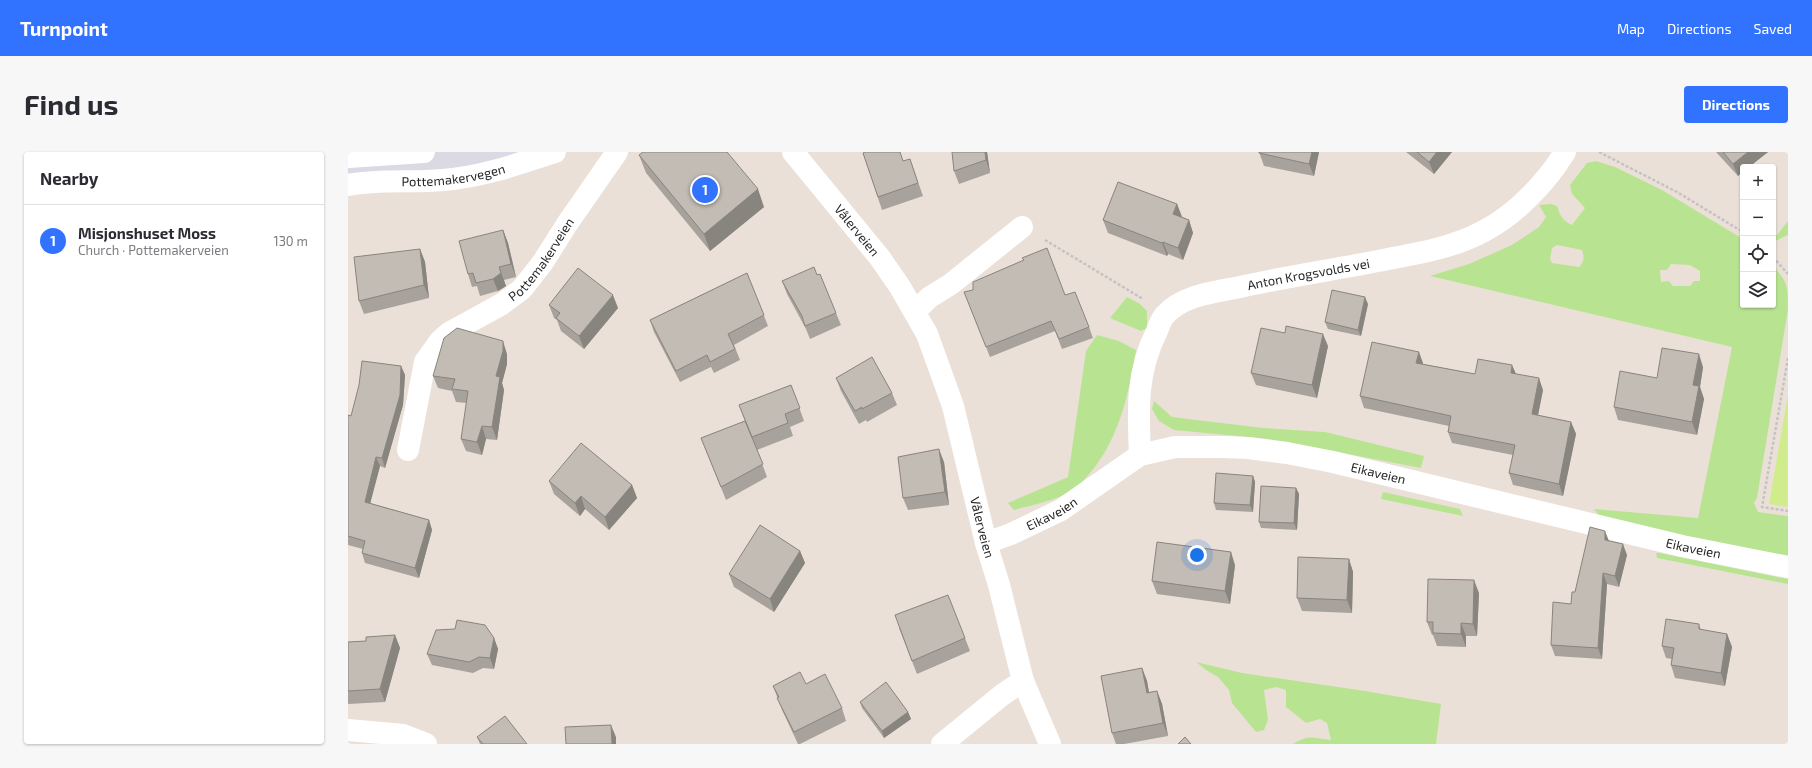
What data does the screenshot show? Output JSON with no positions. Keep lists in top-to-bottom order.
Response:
{
  "streets": {
    "street": [
      "Pottemakervegen",
      "Vålerveien",
      "Pottemakerveien",
      "Anton Krogsvolds vei",
      "Eikaveien"
    ]
  },
  "crossings": [
    ["Vålerveien", "Eikaveien"]
  ],
  "page": {
    "header": "Turnpoint",
    "nav": ["Map", "Directions", "Saved"],
    "buttons": "Directions",
    "title": "Find us",
    "heading": "Nearby",
    "map_buttons": ["+", "−"],
    "pins": "1",
    "list": [
      {
        "mark": "1",
        "name": "Misjonshuset Moss",
        "note": "Church · Pottemakerveien",
        "value": "130 m"
      }
    ]
  }
}
